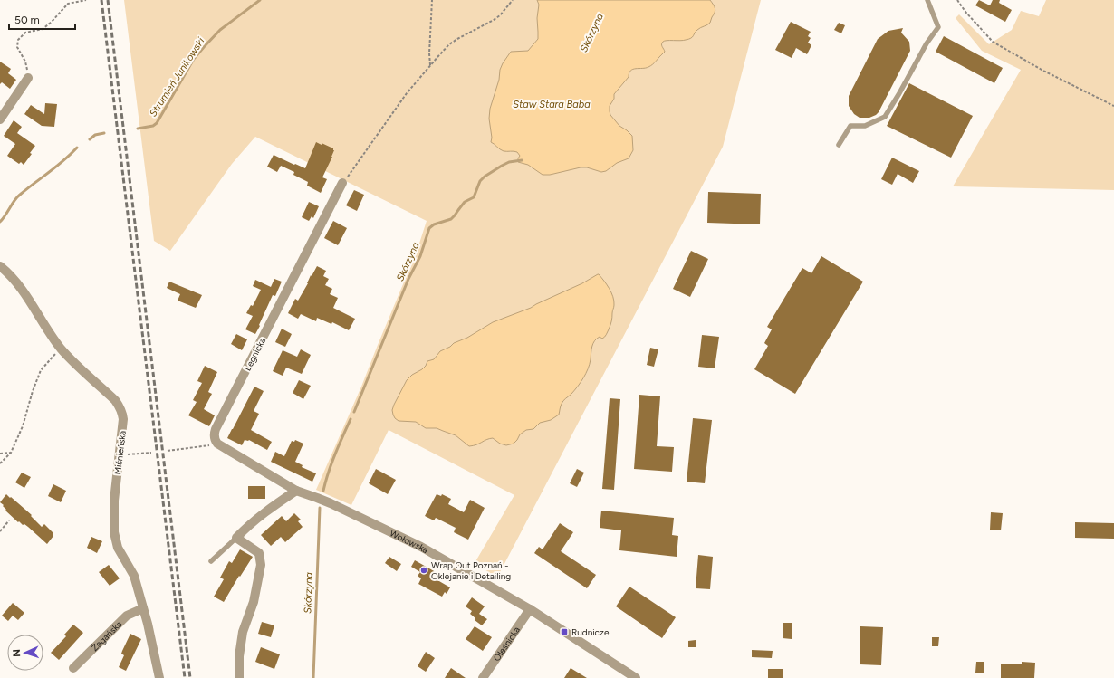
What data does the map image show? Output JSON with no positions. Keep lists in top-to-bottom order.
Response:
{
  "streets": {
    "street": [
      "Legnicka",
      "Miśnieńska",
      "Wołowska",
      "Żagańska",
      "Oleśnicka"
    ]
  },
  "crossings": [
    ["Miśnieńska", "Żagańska"],
    ["Wołowska", "Oleśnicka"]
  ],
  "water": ["Skórzyna", "Strumień Junikowski", "Staw Stara Baba"],
  "places": {
    "other": ["Wrap Out Poznań - Oklejanie i Detailing"],
    "transit": ["Rudnicze"]
  },
  "scale_bar": "50 m",
  "north": "left"
}
